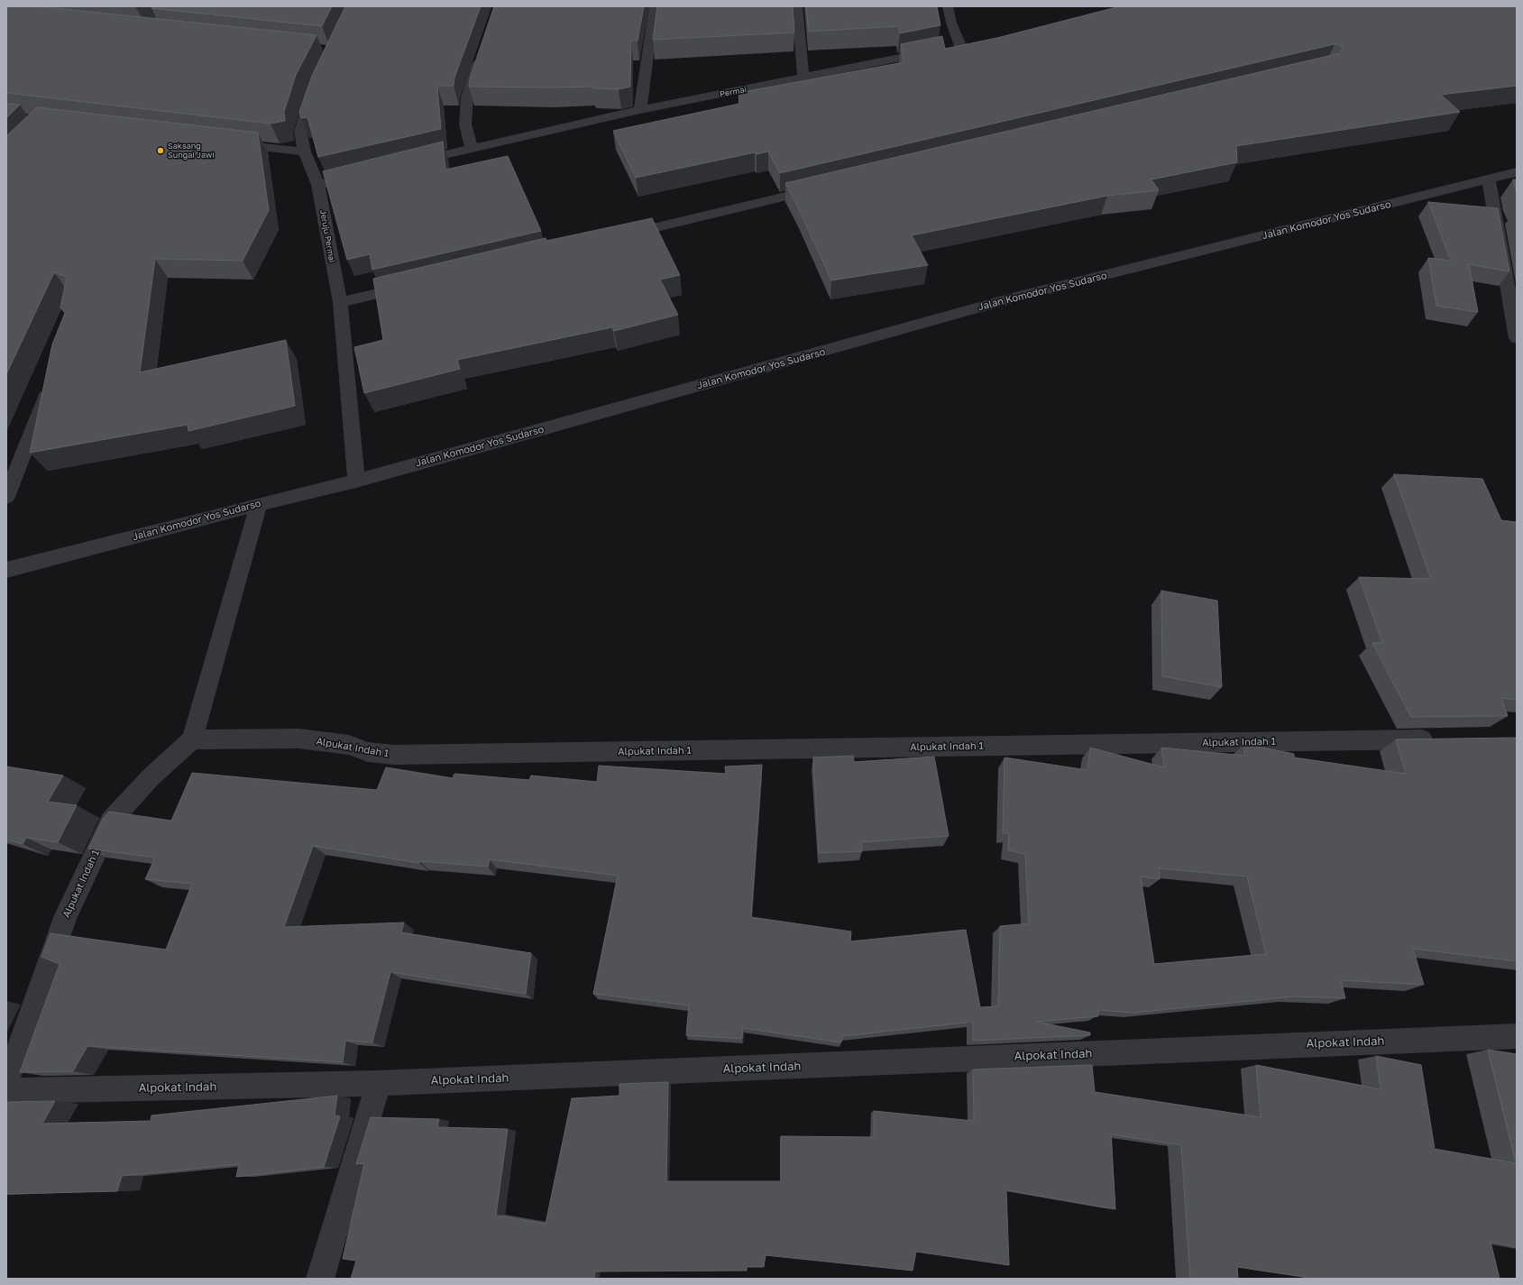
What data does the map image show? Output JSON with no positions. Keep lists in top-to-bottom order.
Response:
{
  "streets": {
    "street": [
      "Permai",
      "Jalan Komodor Yos Sudarso",
      "Jeruju Permai",
      "Alpukat Indah 1",
      "Alpokat Indah"
    ]
  },
  "crossings": [
    ["Jalan Komodor Yos Sudarso", "Jeruju Permai"]
  ],
  "places": ["Saksang Sungai Jawi"]
}
